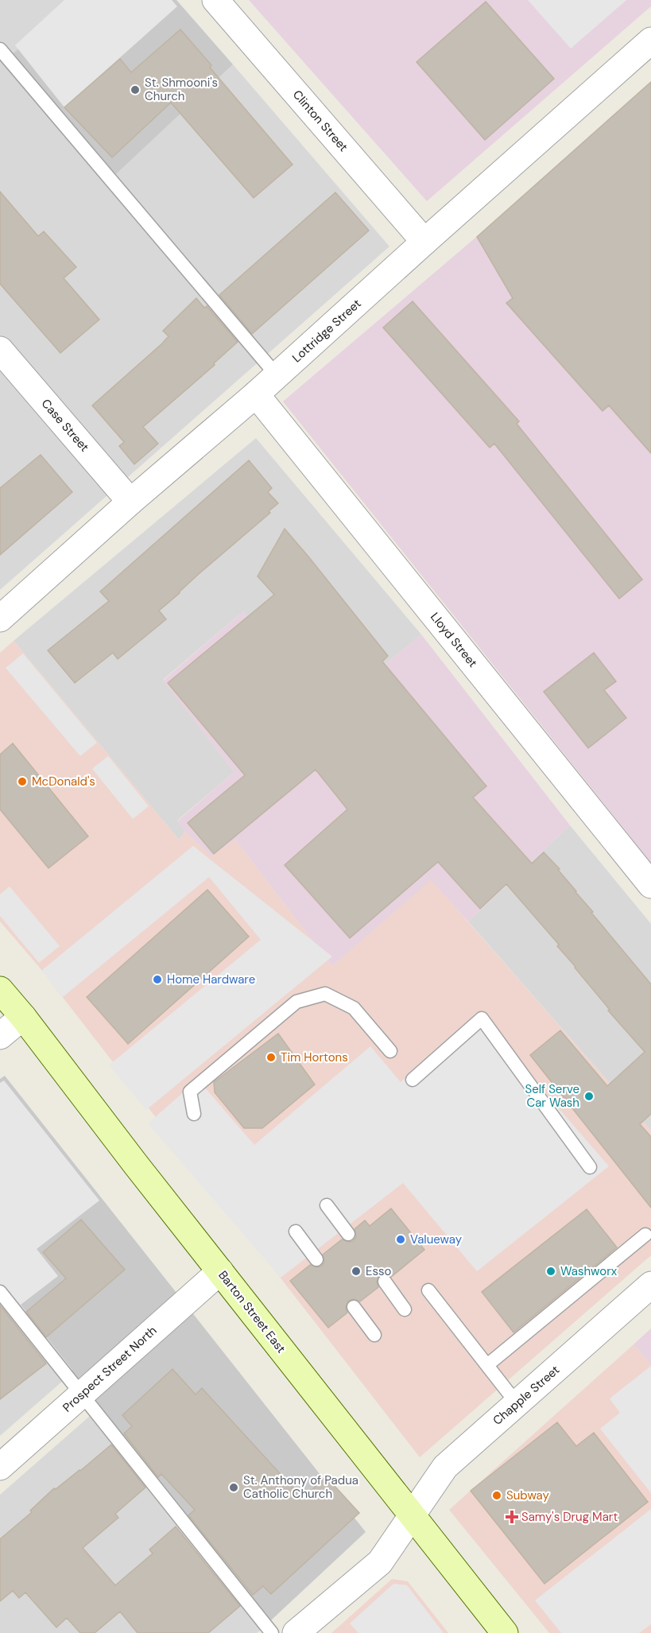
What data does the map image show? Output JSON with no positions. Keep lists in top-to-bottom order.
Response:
{
  "streets": {
    "main road": ["Barton Street East"],
    "street": [
      "Clinton Street",
      "Lottridge Street",
      "Case Street",
      "Lloyd Street",
      "Prospect Street North",
      "Chapple Street"
    ]
  },
  "crossings": [
    ["Clinton Street", "Lottridge Street"],
    ["Lottridge Street", "Case Street"],
    ["Lottridge Street", "Lloyd Street"],
    ["Barton Street East", "Prospect Street North"],
    ["Barton Street East", "Chapple Street"]
  ],
  "places": {
    "other": [
      "St. Shmooni's Church",
      "McDonald's",
      "Home Hardware",
      "Tim Hortons",
      "Self Serve Car Wash",
      "Valueway",
      "Esso",
      "Washworx",
      "St. Anthony of Padua Catholic Church",
      "Subway"
    ],
    "health": ["Samy's Drug Mart"]
  }
}
